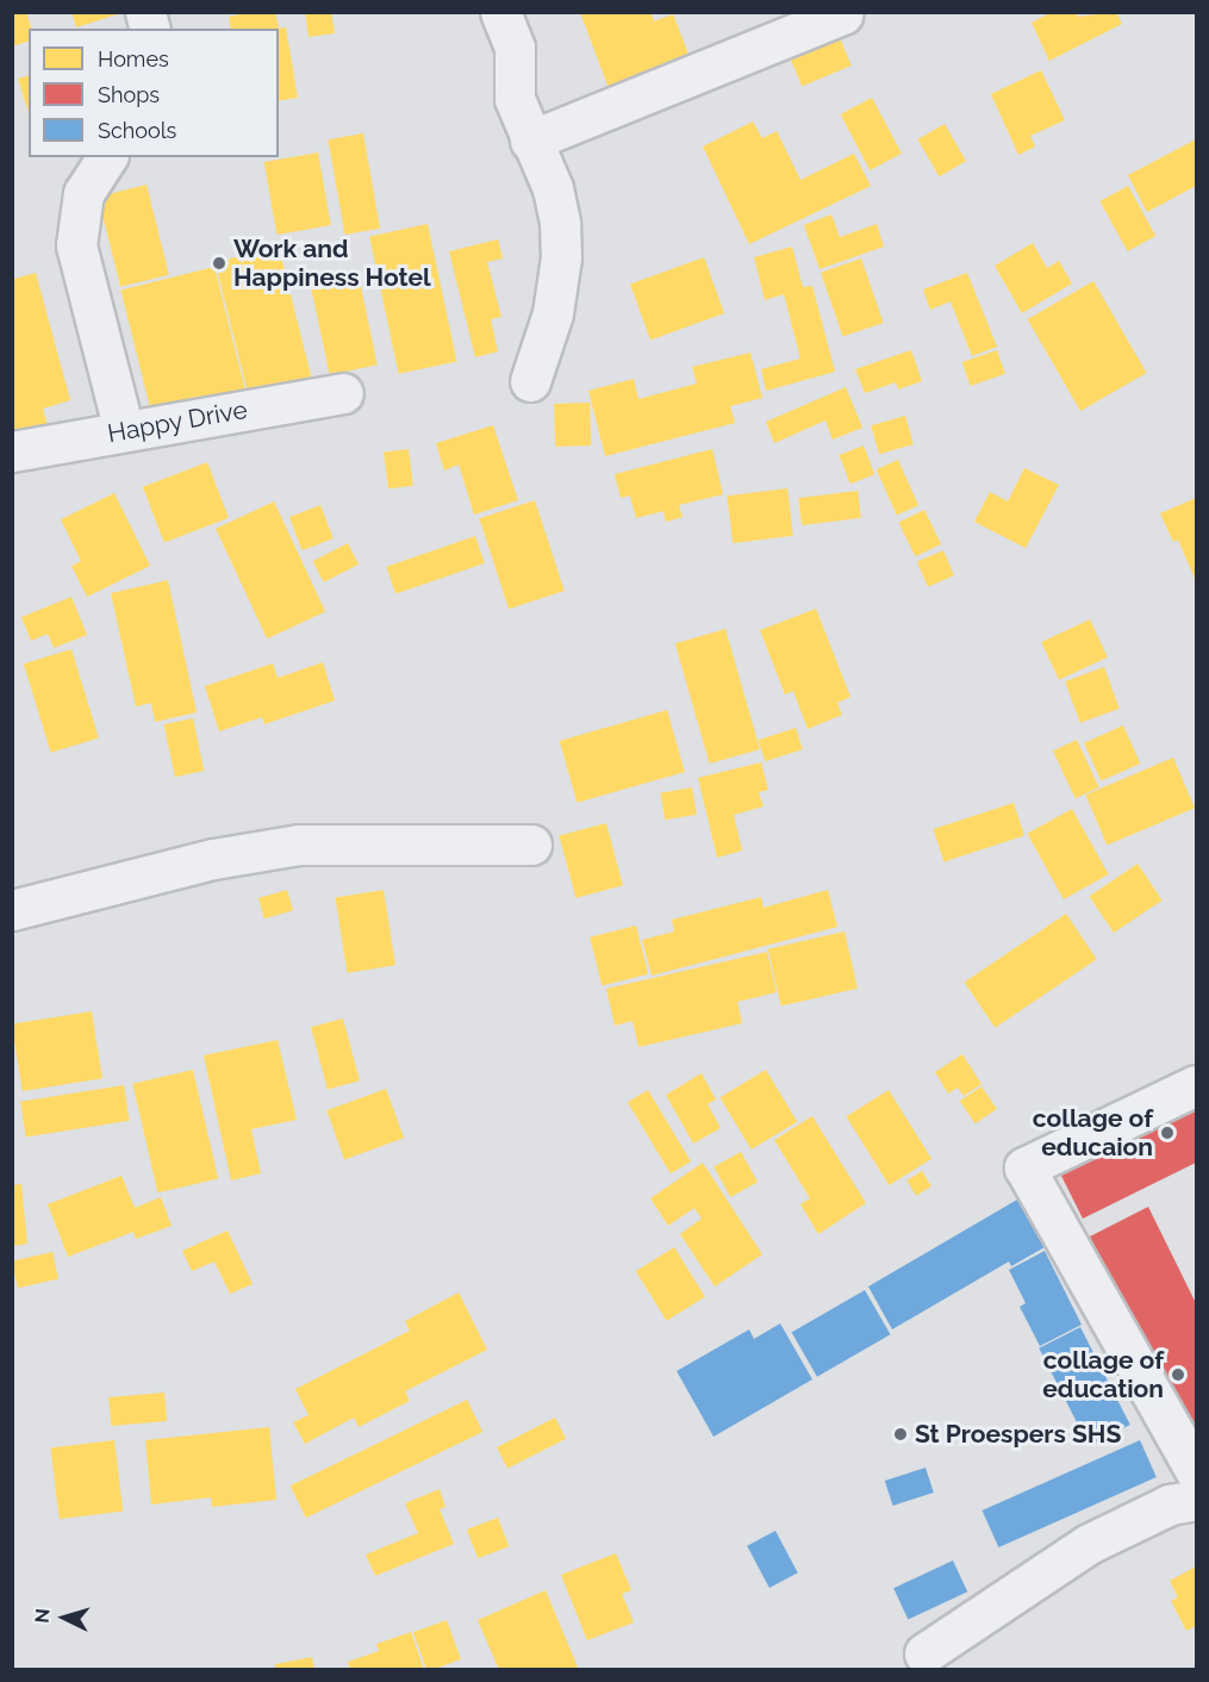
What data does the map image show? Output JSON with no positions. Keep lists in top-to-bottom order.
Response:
{
  "streets": {
    "street": ["Happy Drive"]
  },
  "places": [
    "Work and Happiness Hotel",
    "collage of educaion",
    "collage of education",
    "St Proespers SHS"
  ],
  "legend": ["Homes", "Shops", "Schools"],
  "north": "left"
}
